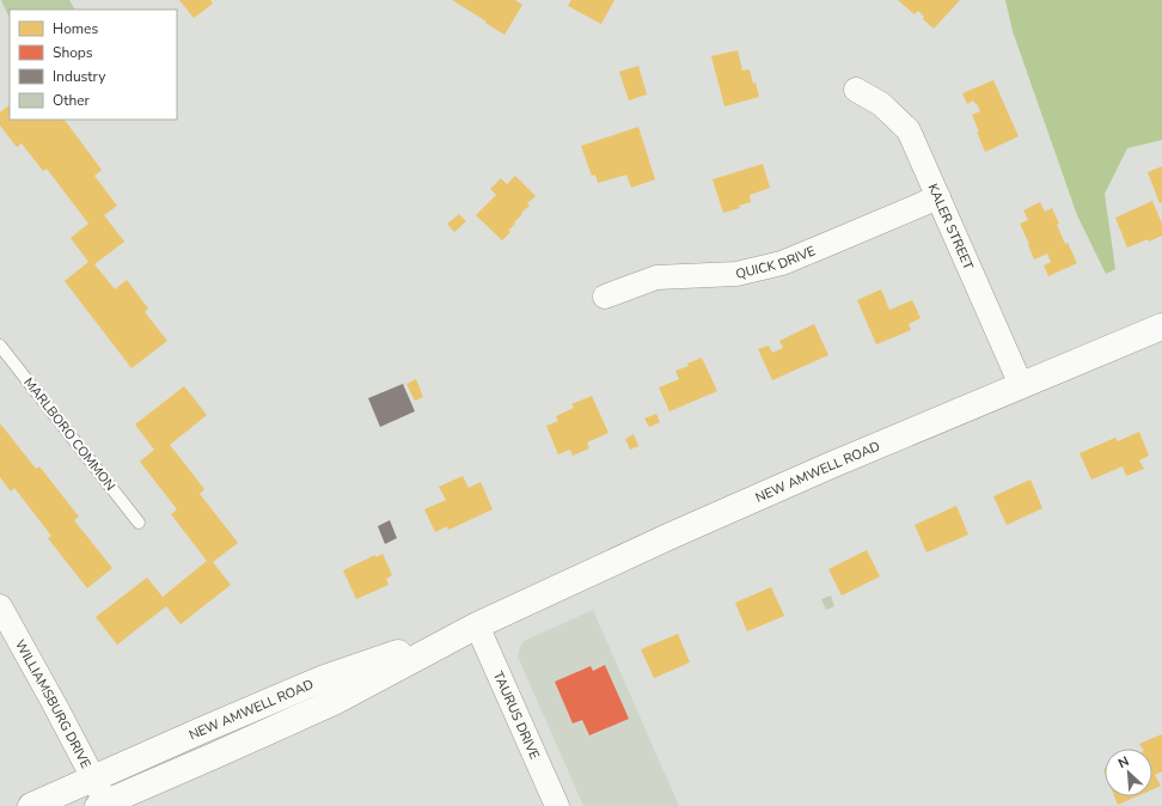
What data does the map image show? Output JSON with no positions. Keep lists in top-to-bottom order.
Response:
{
  "streets": {
    "street": [
      "KALER STREET",
      "QUICK DRIVE",
      "NEW AMWELL ROAD",
      "WILLIAMSBURG DRIVE",
      "TAURUS DRIVE"
    ],
    "lane": ["MARLBORO COMMON"]
  },
  "crossings": [
    ["KALER STREET", "QUICK DRIVE"],
    ["KALER STREET", "NEW AMWELL ROAD"],
    ["NEW AMWELL ROAD", "WILLIAMSBURG DRIVE"],
    ["NEW AMWELL ROAD", "TAURUS DRIVE"]
  ],
  "legend": [
    "Homes",
    "Shops",
    "Industry",
    "Other"
  ],
  "north": "top left"
}
